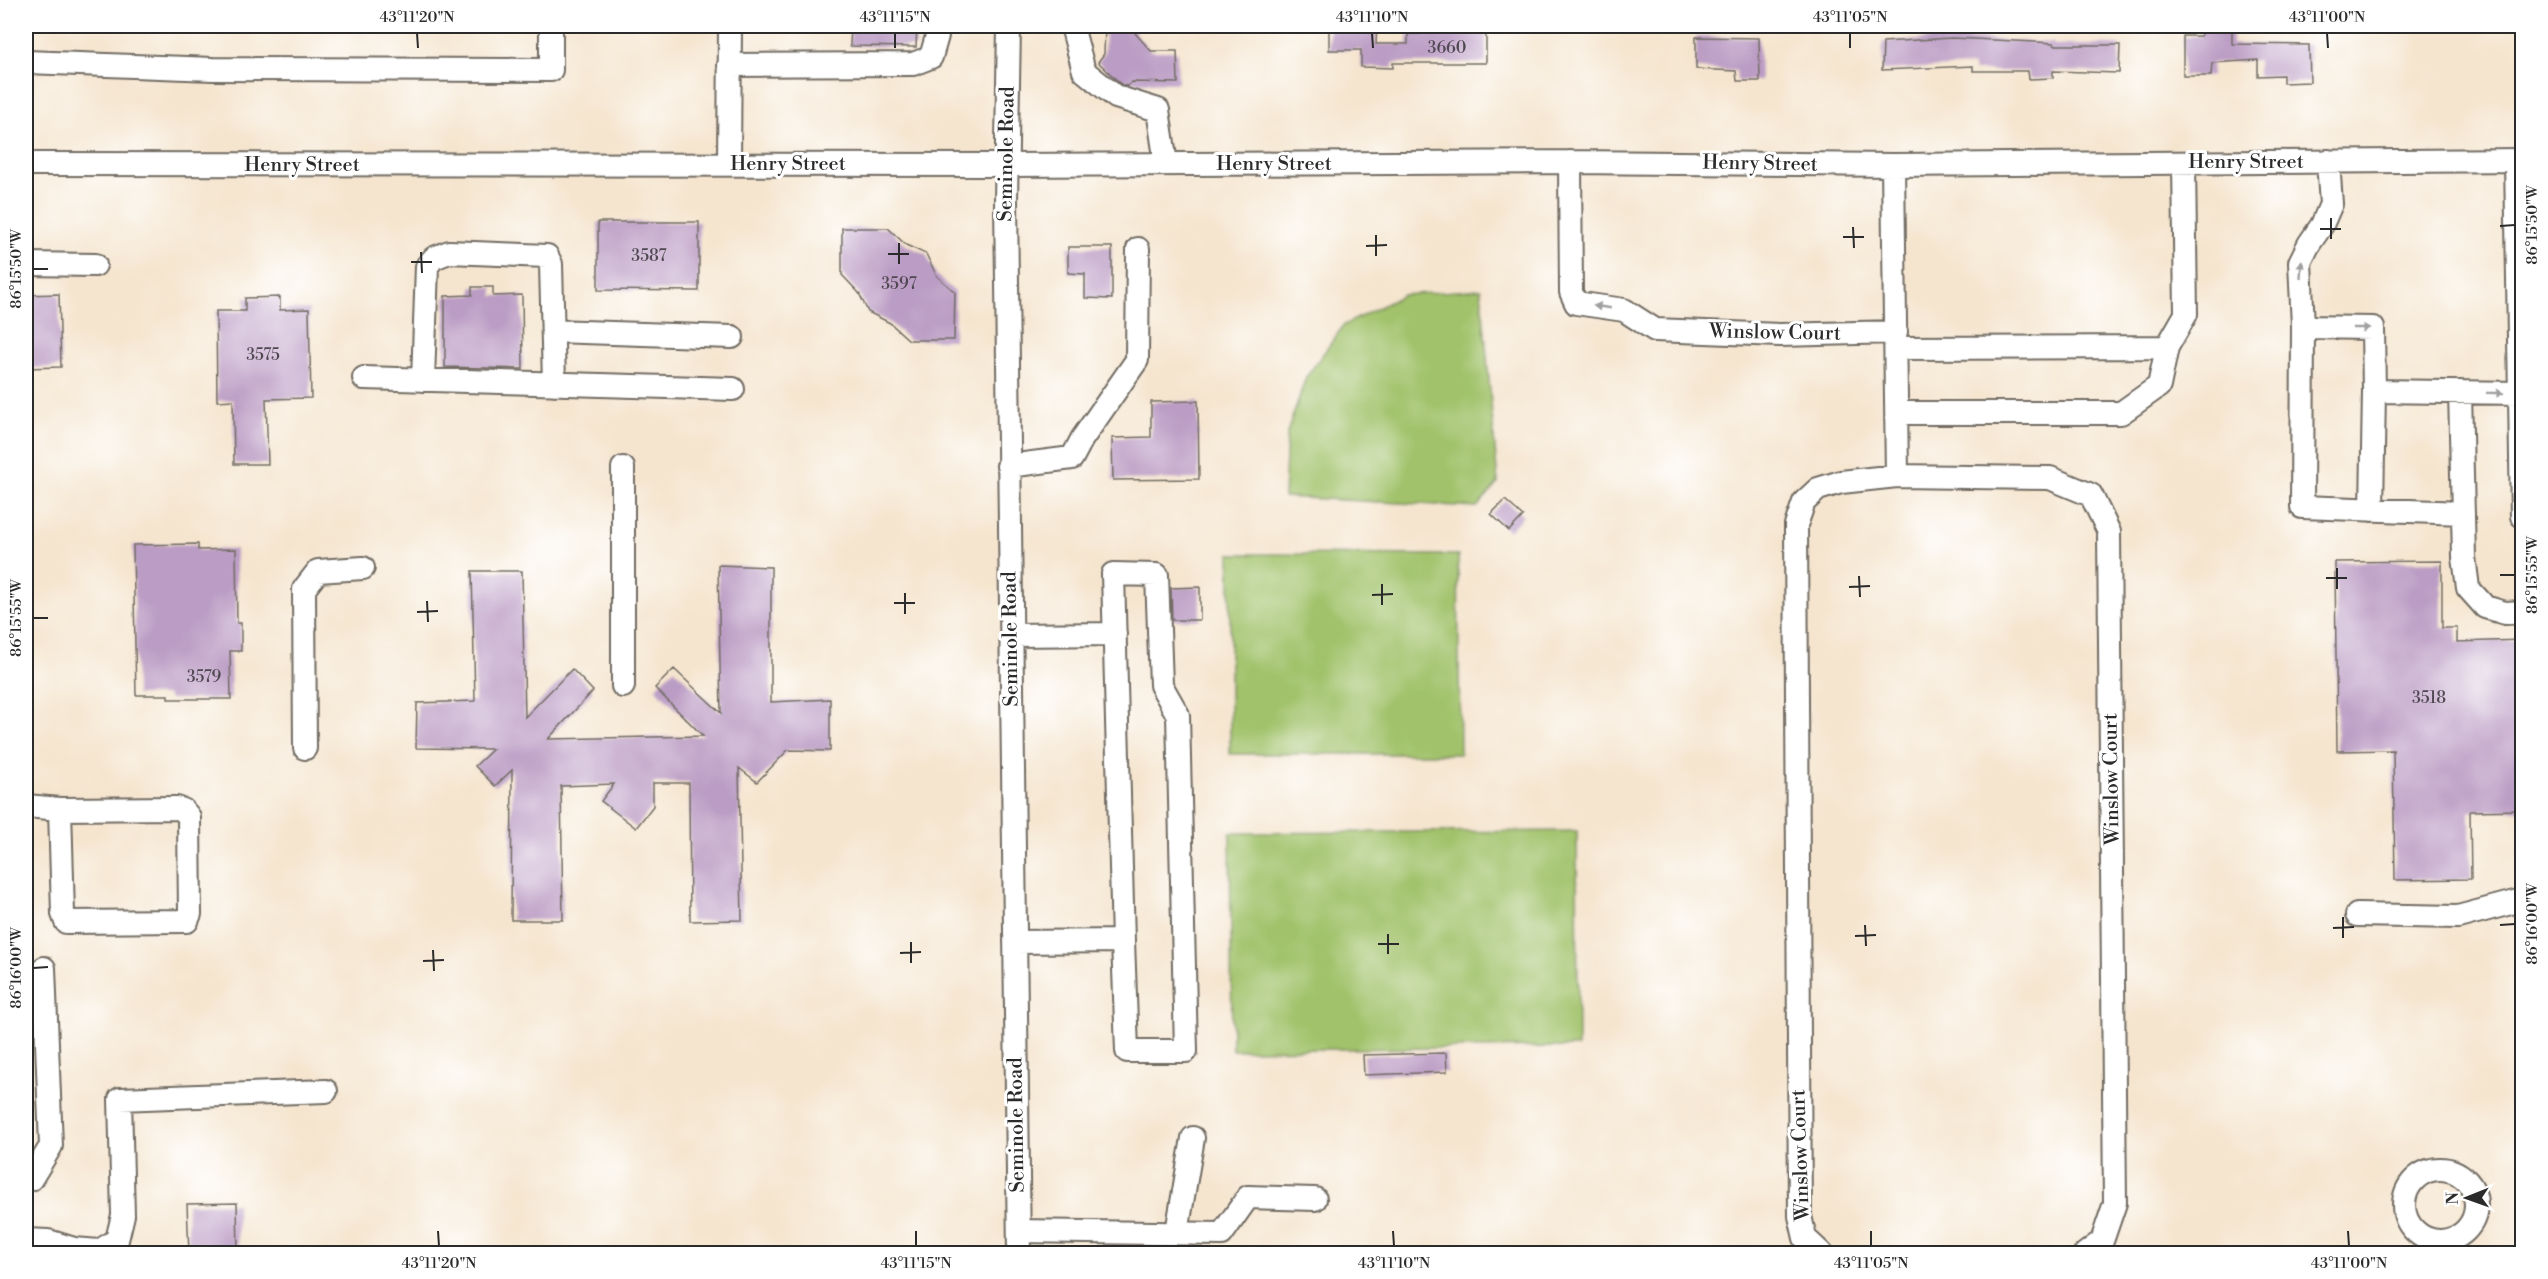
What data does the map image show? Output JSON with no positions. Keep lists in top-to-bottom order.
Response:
{
  "streets": {
    "street": ["Seminole Road", "Henry Street", "Winslow Court"]
  },
  "crossings": [
    ["Seminole Road", "Henry Street"],
    ["Henry Street", "Winslow Court"]
  ],
  "house_numbers": [
    "3660",
    "3587",
    "3597",
    "3575",
    "3579",
    "3518"
  ],
  "north": "left",
  "coordinates": [
    "43°11'20\"N",
    "43°11'15\"N",
    "43°11'10\"N",
    "43°11'05\"N",
    "43°11'00\"N",
    "86°15'50\"W",
    "86°15'55\"W",
    "86°16'00\"W"
  ]
}
